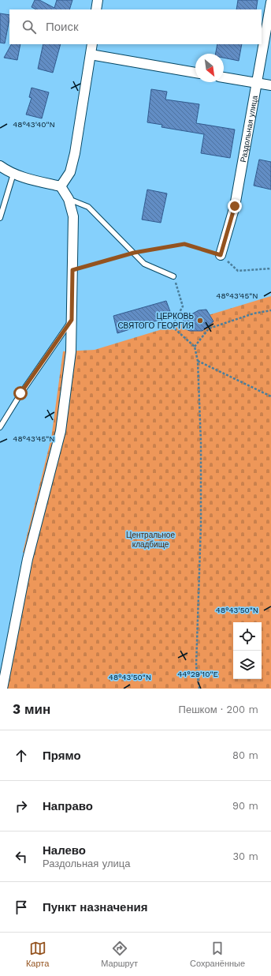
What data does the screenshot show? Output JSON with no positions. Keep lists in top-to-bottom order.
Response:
{
  "streets": {
    "street": ["Раздольная улица"]
  },
  "parks": ["Центральное кладбище"],
  "places": ["ЦЕРКОВЬ СВЯТОГО ГЕОРГИЯ"],
  "north": "bottom right",
  "page": {
    "search": "Поиск",
    "heading": ["3 мин", "Пешком · 200 m"],
    "list": [
      ["Прямо", "80 m"],
      ["Направо", "90 m"],
      ["Налево", "Раздольная улица", "30 m"],
      "Пункт назначения"
    ],
    "nav": ["Карта", "Маршрут", "Сохранённые"]
  },
  "coordinates": [
    "48°43'40\"N",
    "48°43'45\"N",
    "48°43'50\"N",
    "44°29'10\"E"
  ]
}
